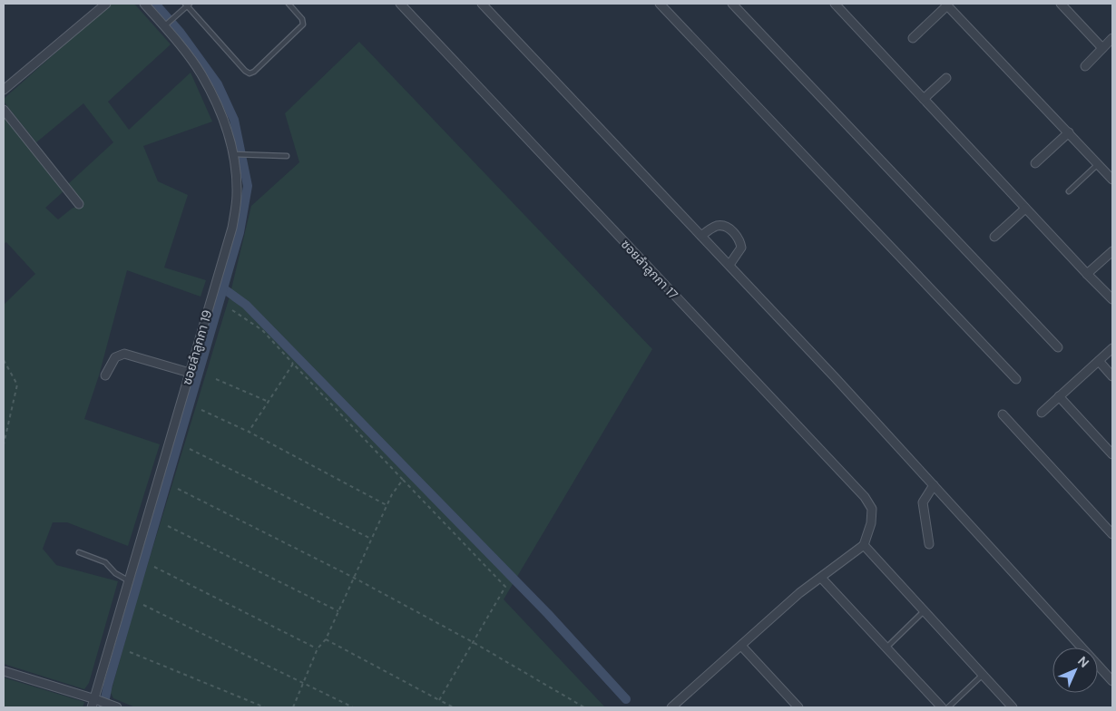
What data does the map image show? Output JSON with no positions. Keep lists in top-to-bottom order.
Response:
{
  "streets": {
    "street": ["ซอยลำลูกกา 17", "ซอยลำลูกกา 19"]
  },
  "north": "top right"
}
